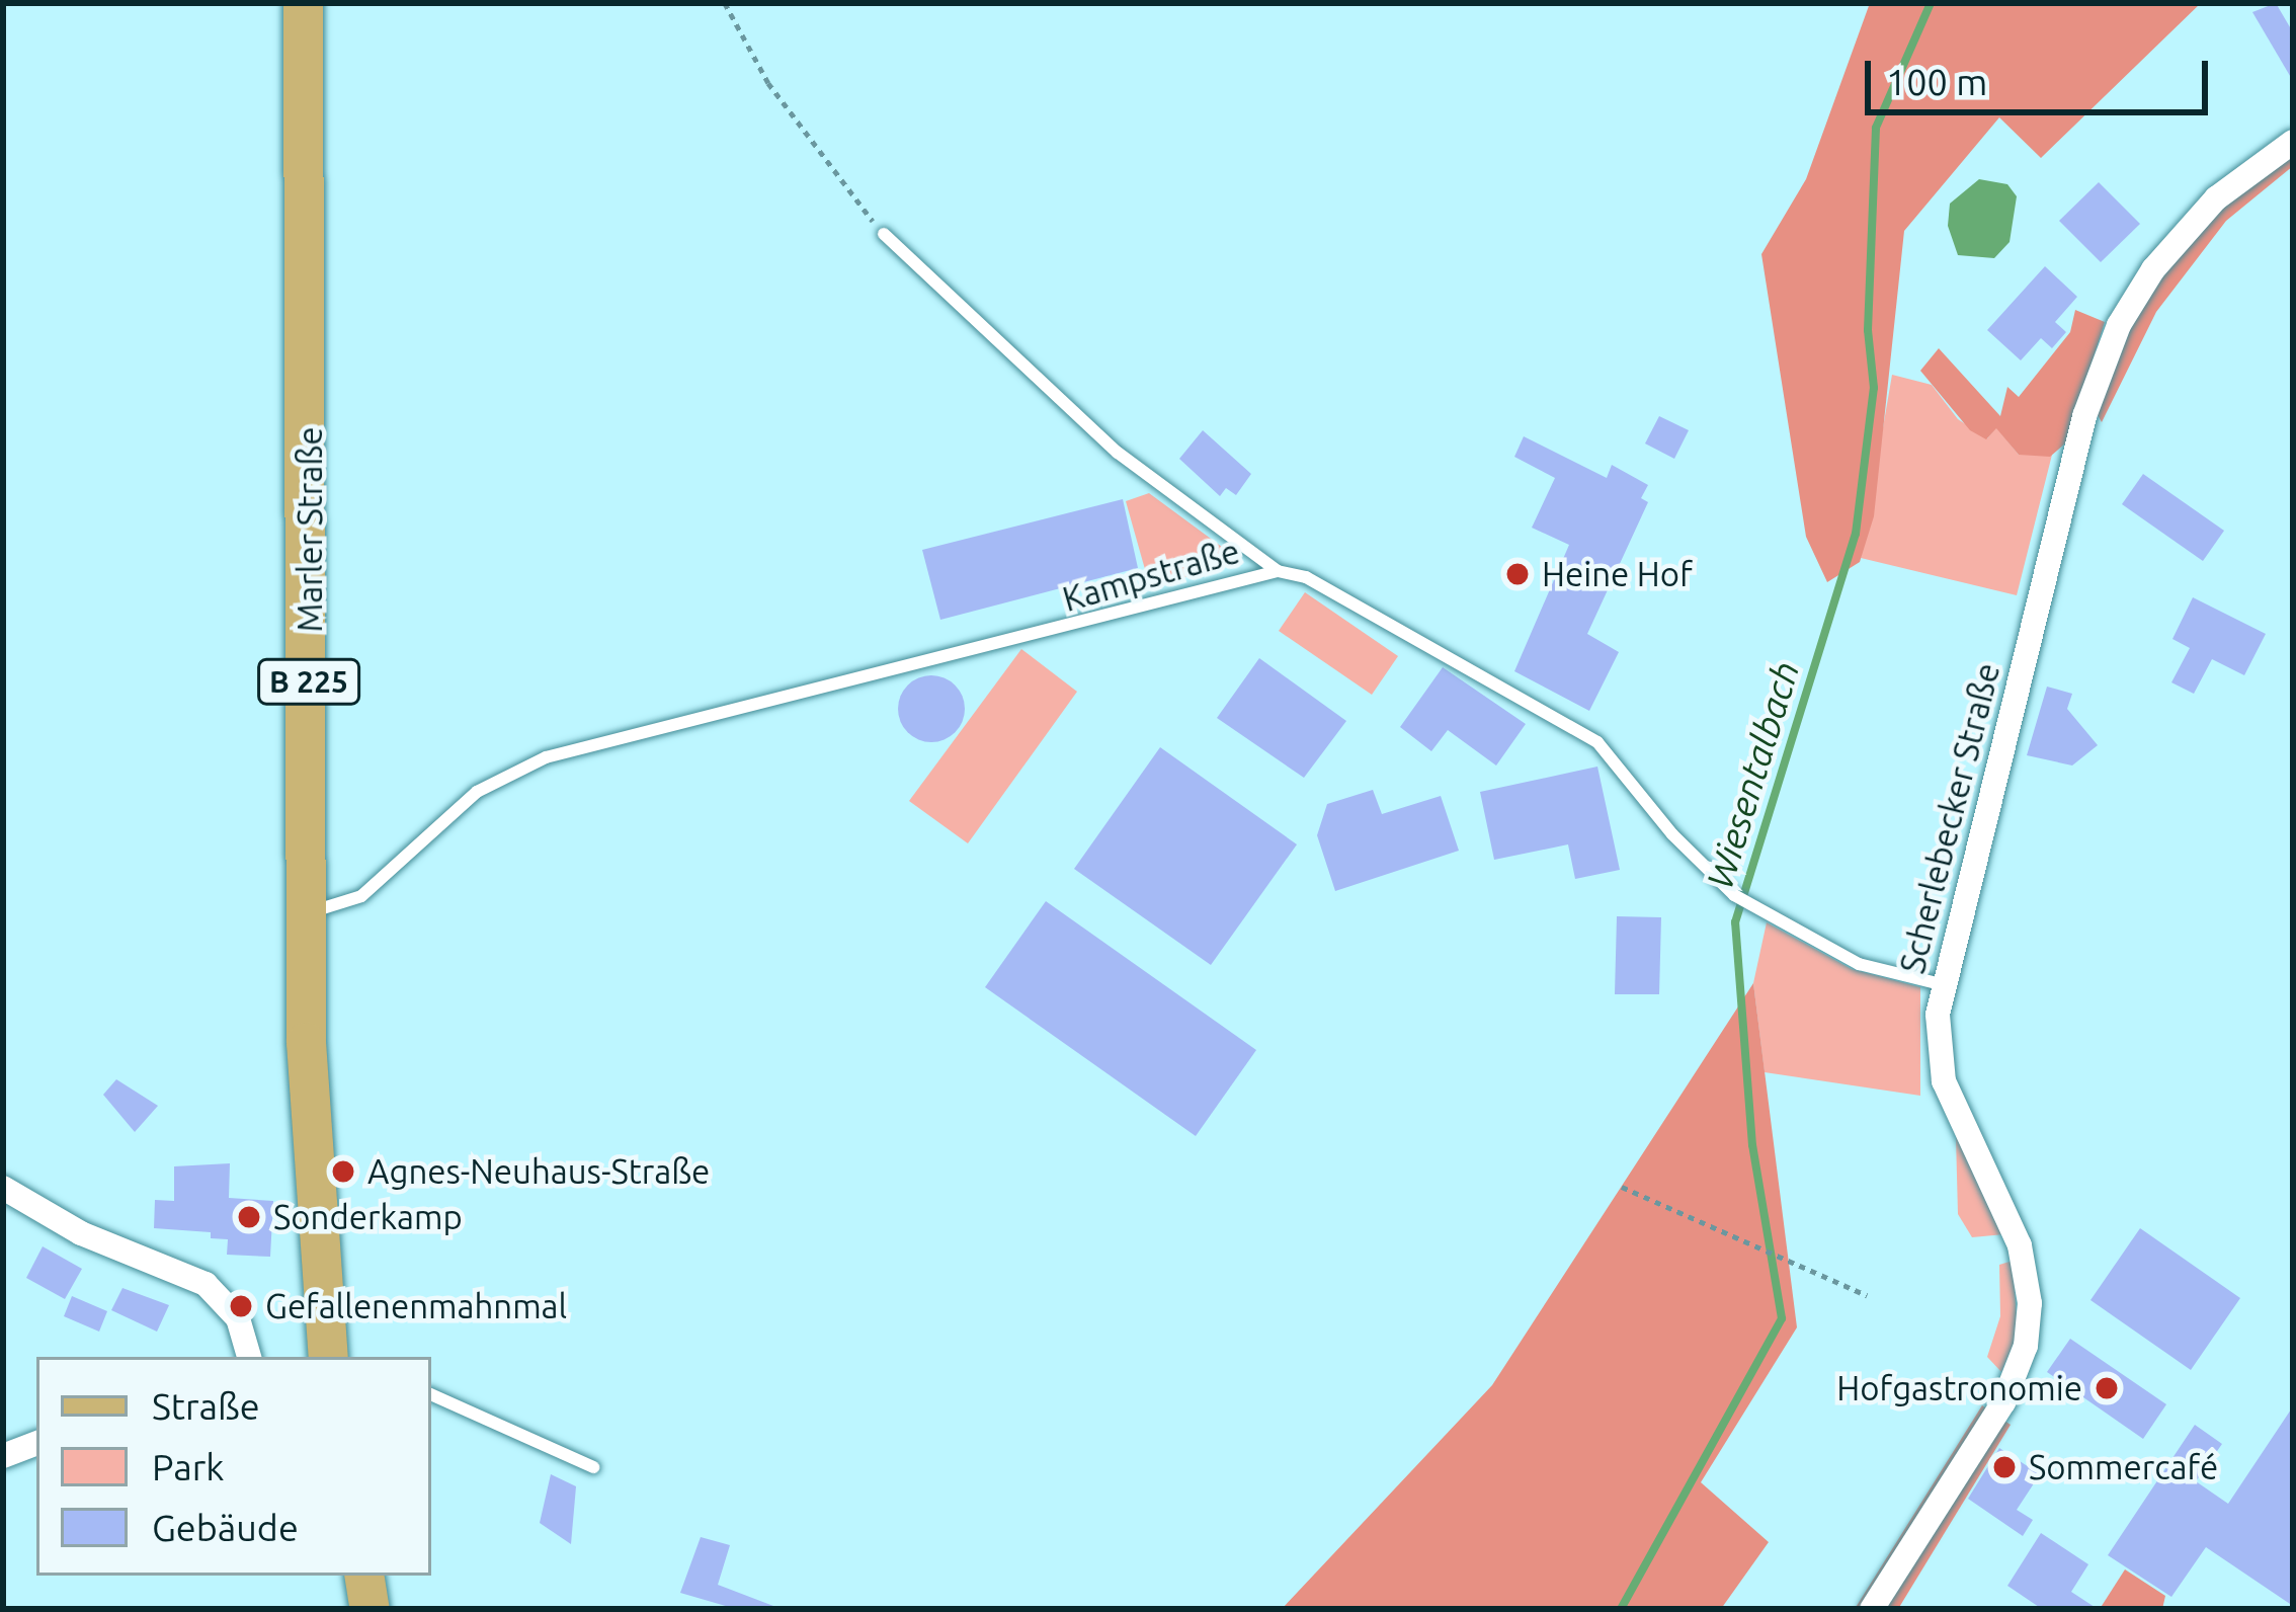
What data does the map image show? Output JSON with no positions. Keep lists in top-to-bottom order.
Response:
{
  "streets": {
    "main road": ["Marler Straße", "B 225"],
    "street": ["Scherlebecker Straße"],
    "lane": ["Kampstraße"]
  },
  "crossings": [
    ["Marler Straße", "Kampstraße"],
    ["Kampstraße", "Scherlebecker Straße"]
  ],
  "water": ["Wiesentalbach"],
  "places": [
    "Heine Hof",
    "Agnes-Neuhaus-Straße",
    "Sonderkamp",
    "Gefallenenmahnmal",
    "Hofgastronomie",
    "Sommercafé"
  ],
  "legend": ["Straße", "Park", "Gebäude"],
  "scale_bar": "100 m"
}
